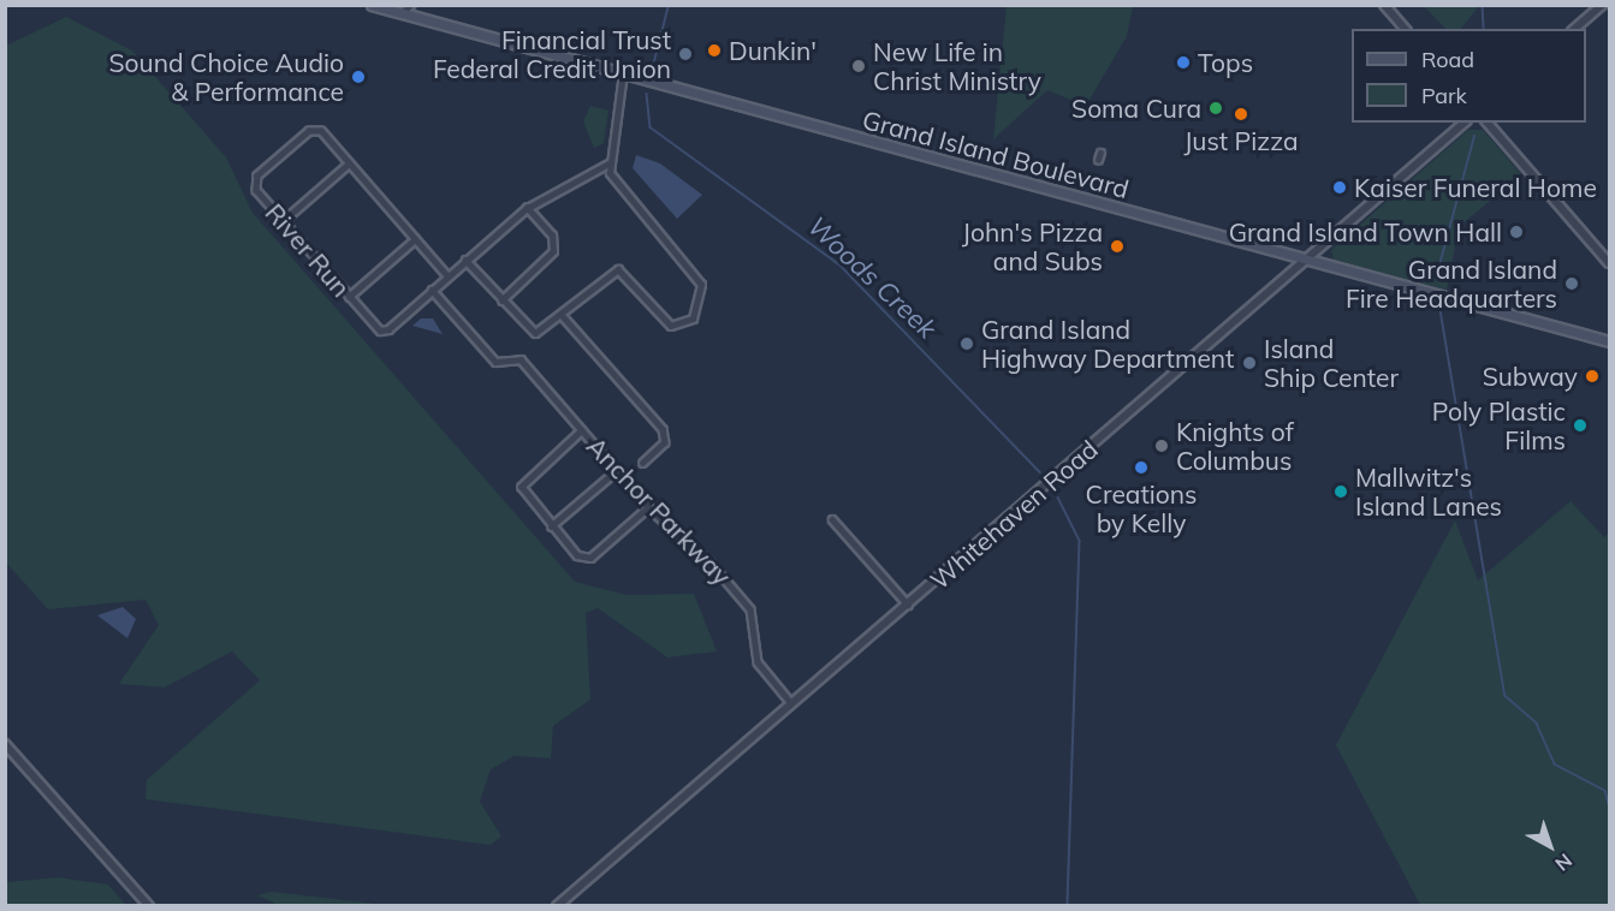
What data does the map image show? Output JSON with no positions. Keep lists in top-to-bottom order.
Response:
{
  "streets": {
    "main road": ["Grand Island Boulevard"],
    "street": ["River Run", "Anchor Parkway", "Whitehaven Road"]
  },
  "crossings": [
    ["Grand Island Boulevard", "Whitehaven Road"],
    ["River Run", "Anchor Parkway"],
    ["Anchor Parkway", "Whitehaven Road"]
  ],
  "water": ["Woods Creek"],
  "places": [
    "Dunkin'",
    "Financial Trust Federal Credit Union",
    "Tops",
    "New Life in Christ Ministry",
    "Sound Choice Audio & Performance",
    "Soma Cura",
    "Just Pizza",
    "Kaiser Funeral Home",
    "Grand Island Town Hall",
    "John's Pizza and Subs",
    "Grand Island Fire Headquarters",
    "Grand Island Highway Department",
    "Island Ship Center",
    "Subway",
    "Poly Plastic Films",
    "Knights of Columbus",
    "Creations by Kelly",
    "Mallwitz's Island Lanes"
  ],
  "legend": ["Road", "Park"],
  "north": "bottom right"
}
